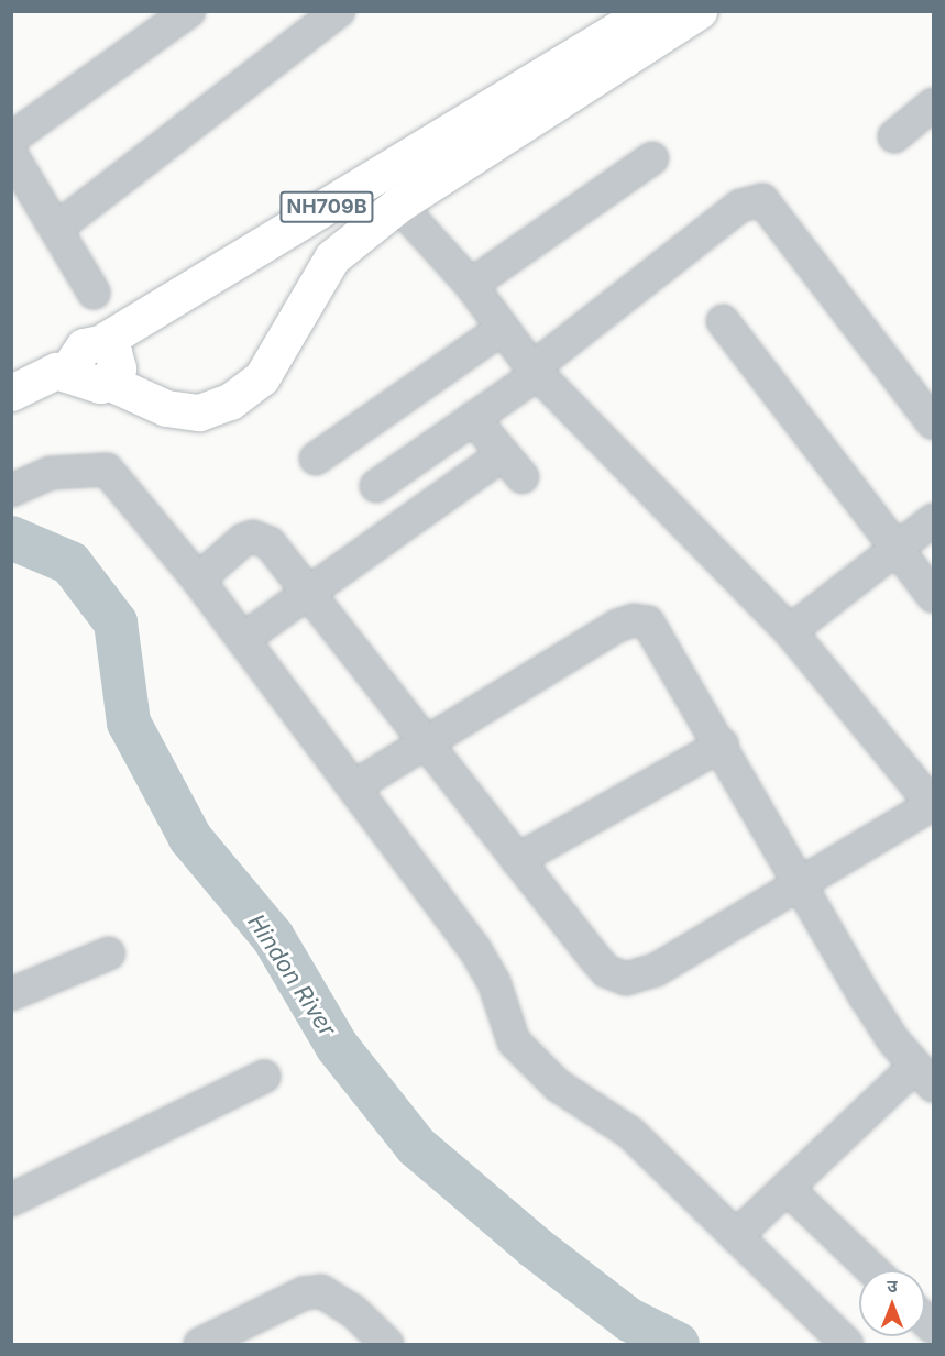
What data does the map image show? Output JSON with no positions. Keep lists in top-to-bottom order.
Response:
{
  "streets": {
    "main road": ["NH709B"]
  },
  "water": ["Hindon River"],
  "north": "top"
}
